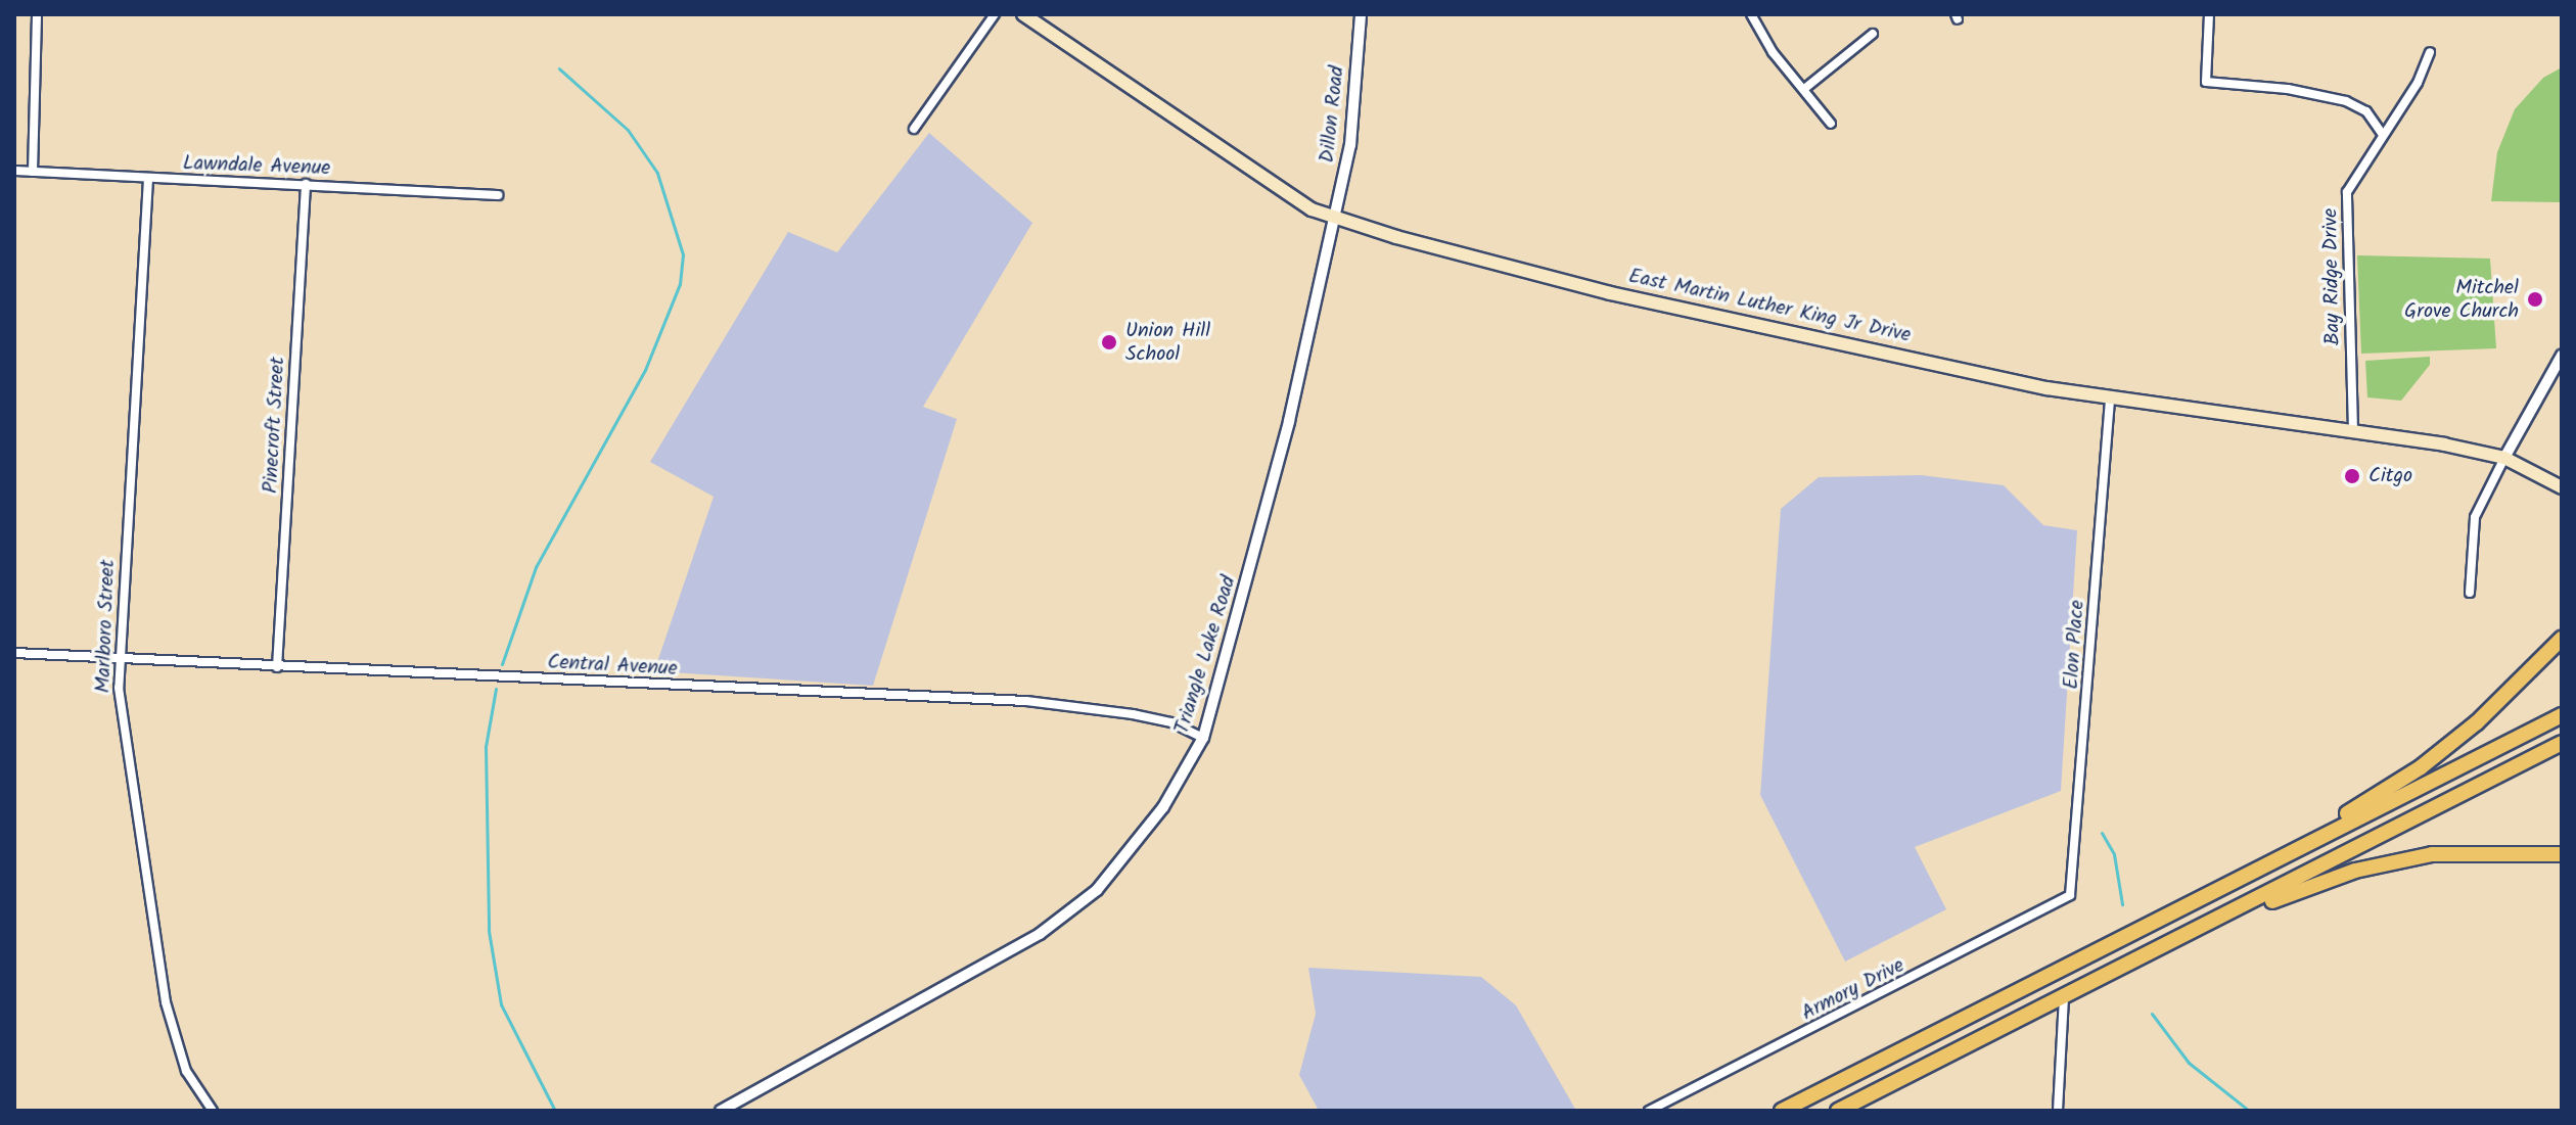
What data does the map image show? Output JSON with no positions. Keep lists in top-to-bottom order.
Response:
{
  "streets": {
    "main road": ["East Martin Luther King Jr Drive"],
    "street": [
      "Dillon Road",
      "Lawndale Avenue",
      "Bay Ridge Drive",
      "Pinecroft Street",
      "Marlboro Street",
      "Elon Place",
      "Triangle Lake Road",
      "Central Avenue",
      "Armory Drive"
    ]
  },
  "crossings": [
    ["Dillon Road", "East Martin Luther King Jr Drive"],
    ["Dillon Road", "Triangle Lake Road"],
    ["Lawndale Avenue", "Pinecroft Street"],
    ["Lawndale Avenue", "Marlboro Street"],
    ["Bay Ridge Drive", "East Martin Luther King Jr Drive"],
    ["East Martin Luther King Jr Drive", "Elon Place"],
    ["East Martin Luther King Jr Drive", "Triangle Lake Road"],
    ["Pinecroft Street", "Central Avenue"],
    ["Marlboro Street", "Central Avenue"],
    ["Elon Place", "Armory Drive"],
    ["Triangle Lake Road", "Central Avenue"]
  ],
  "places": ["Mitchel Grove Church", "Union Hill School", "Citgo"]
}
